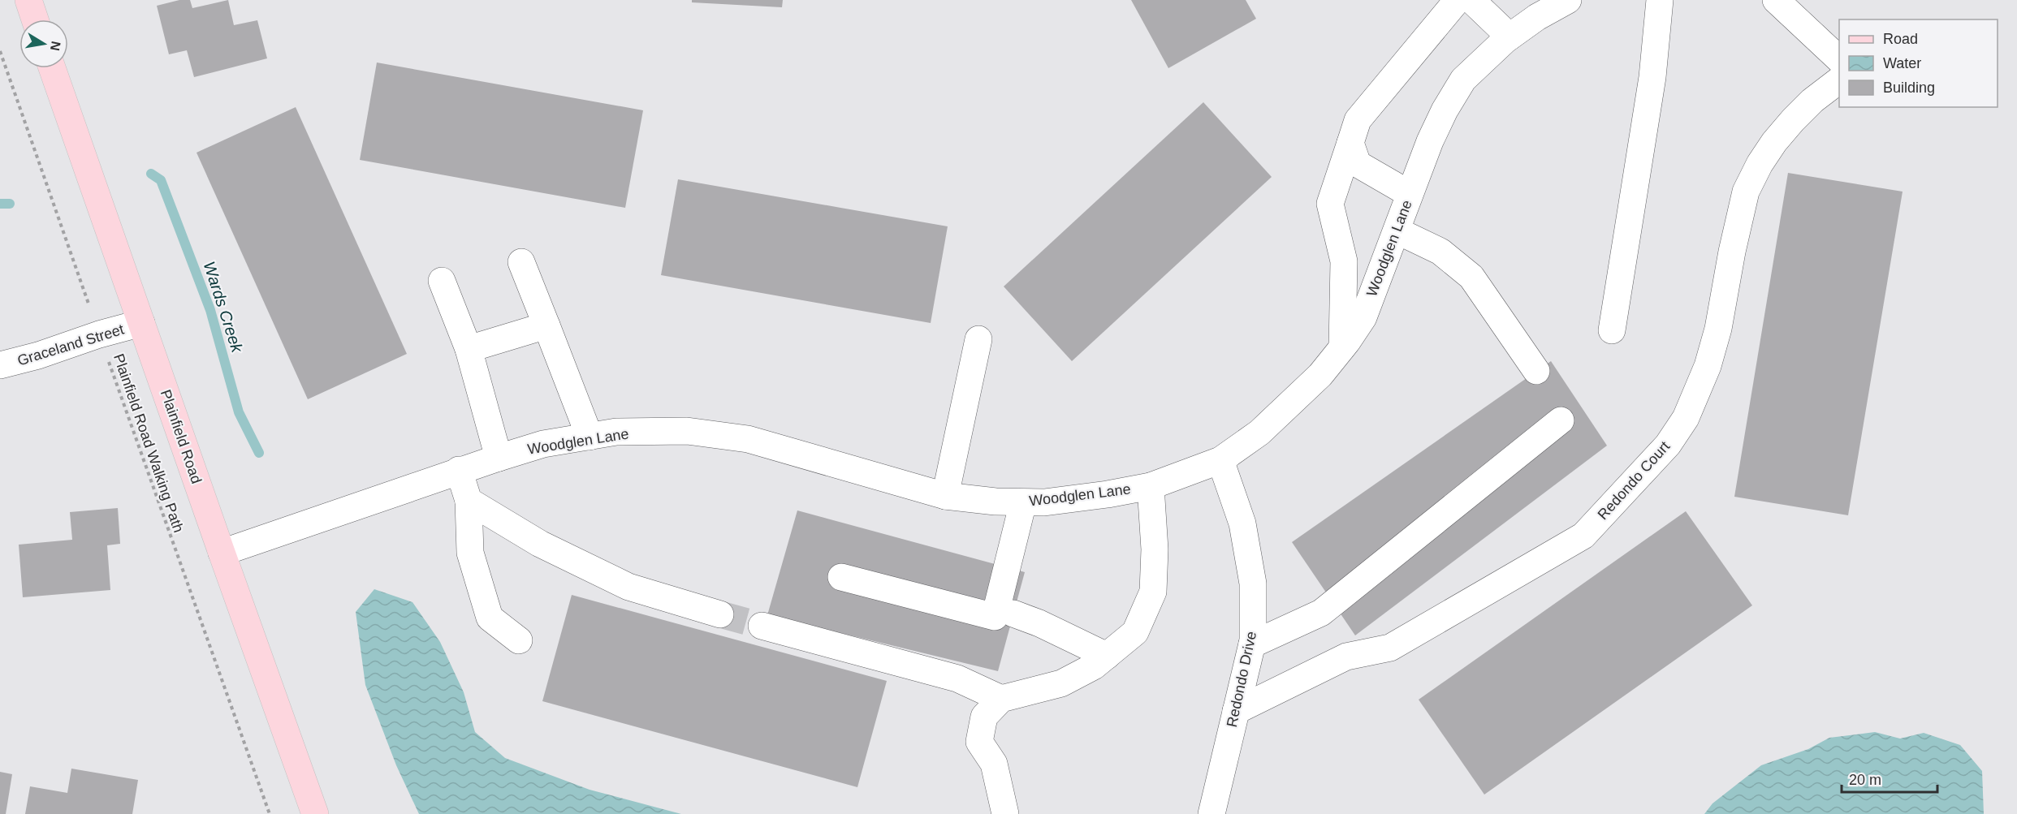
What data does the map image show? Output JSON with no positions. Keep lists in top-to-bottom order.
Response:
{
  "streets": {
    "main road": ["Plainfield Road"],
    "street": [
      "Woodglen Lane",
      "Graceland Street",
      "Redondo Court",
      "Redondo Drive"
    ],
    "path": ["Plainfield Road Walking Path"]
  },
  "crossings": [
    ["Woodglen Lane", "Plainfield Road"],
    ["Woodglen Lane", "Redondo Drive"],
    ["Graceland Street", "Plainfield Road"],
    ["Graceland Street", "Plainfield Road Walking Path"],
    ["Redondo Court", "Redondo Drive"]
  ],
  "water": ["Wards Creek"],
  "legend": ["Road", "Water", "Building"],
  "scale_bar": "20 m",
  "north": "right"
}
